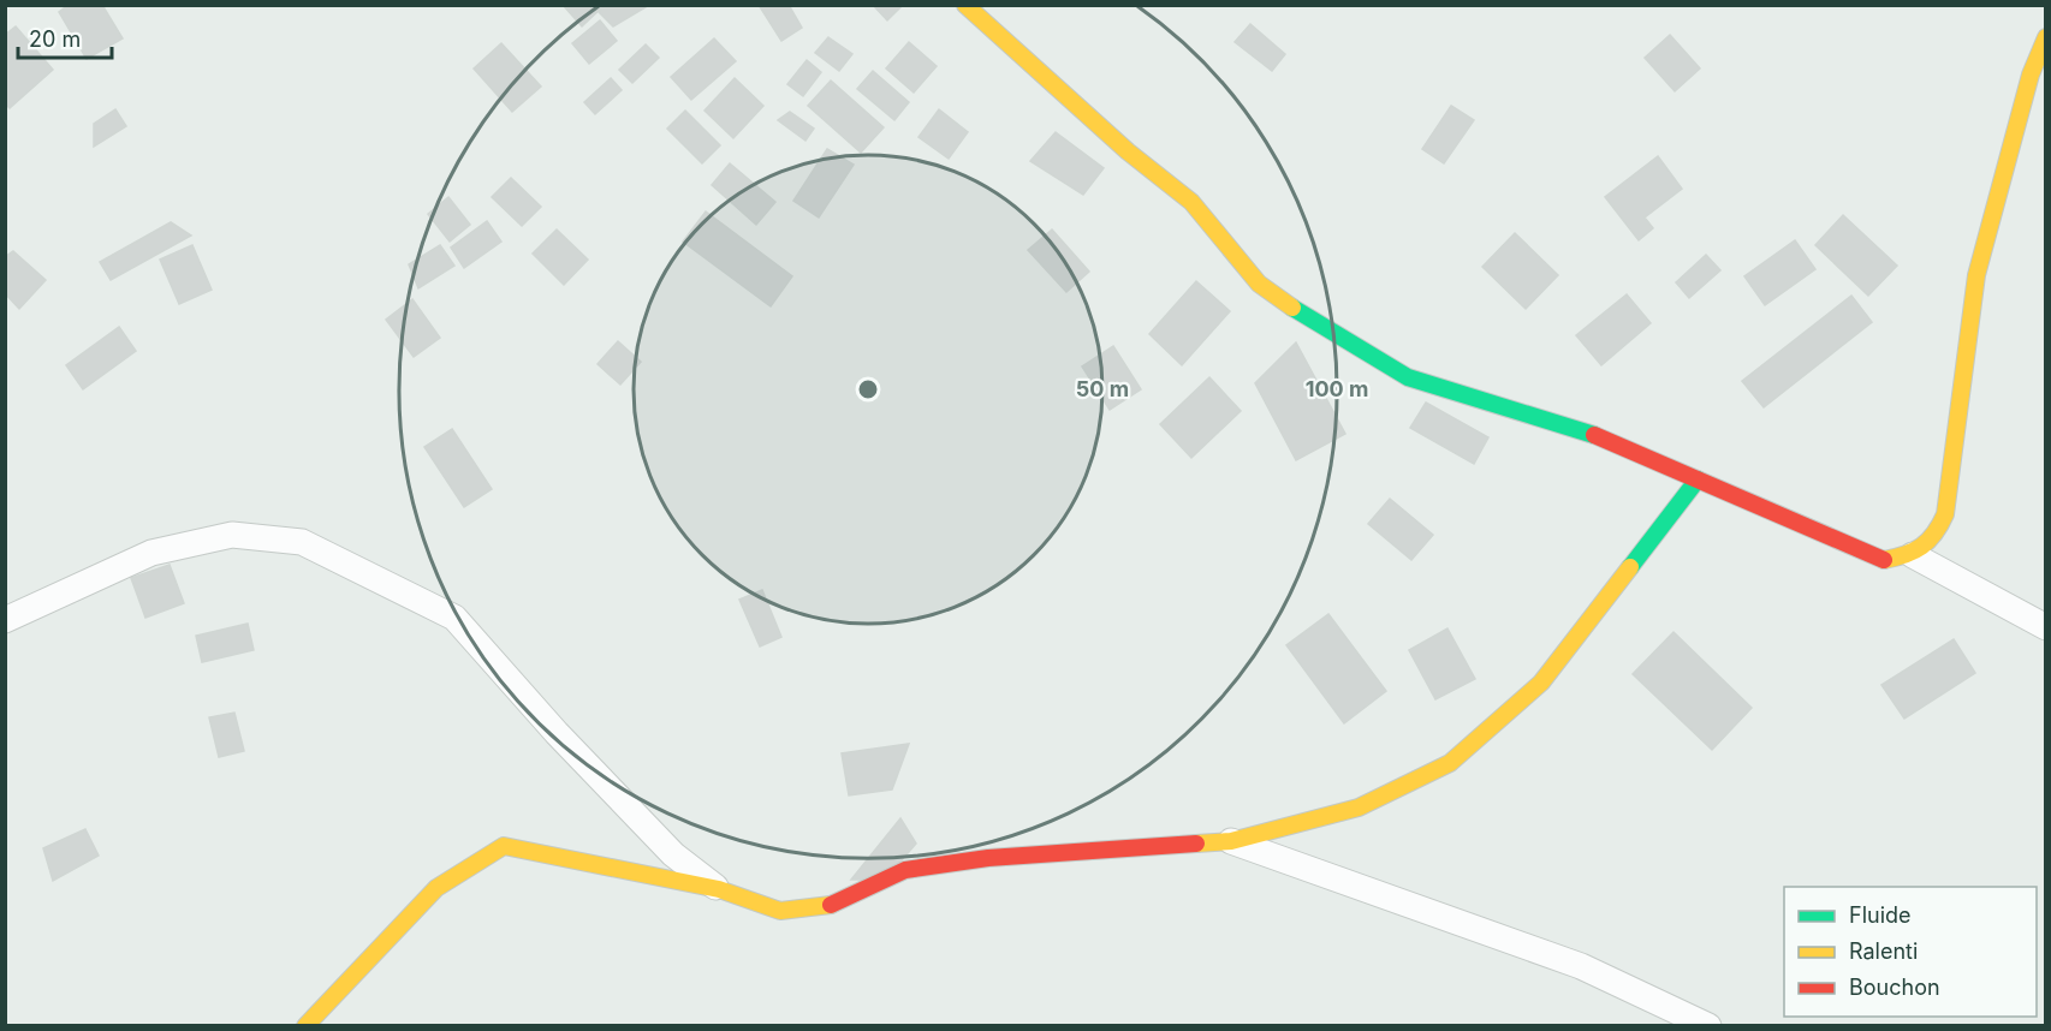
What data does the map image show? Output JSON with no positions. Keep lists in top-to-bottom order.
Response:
{
  "legend": ["Fluide", "Ralenti", "Bouchon"],
  "scale_bar": "20 m",
  "rings": ["50 m", "100 m"]
}
